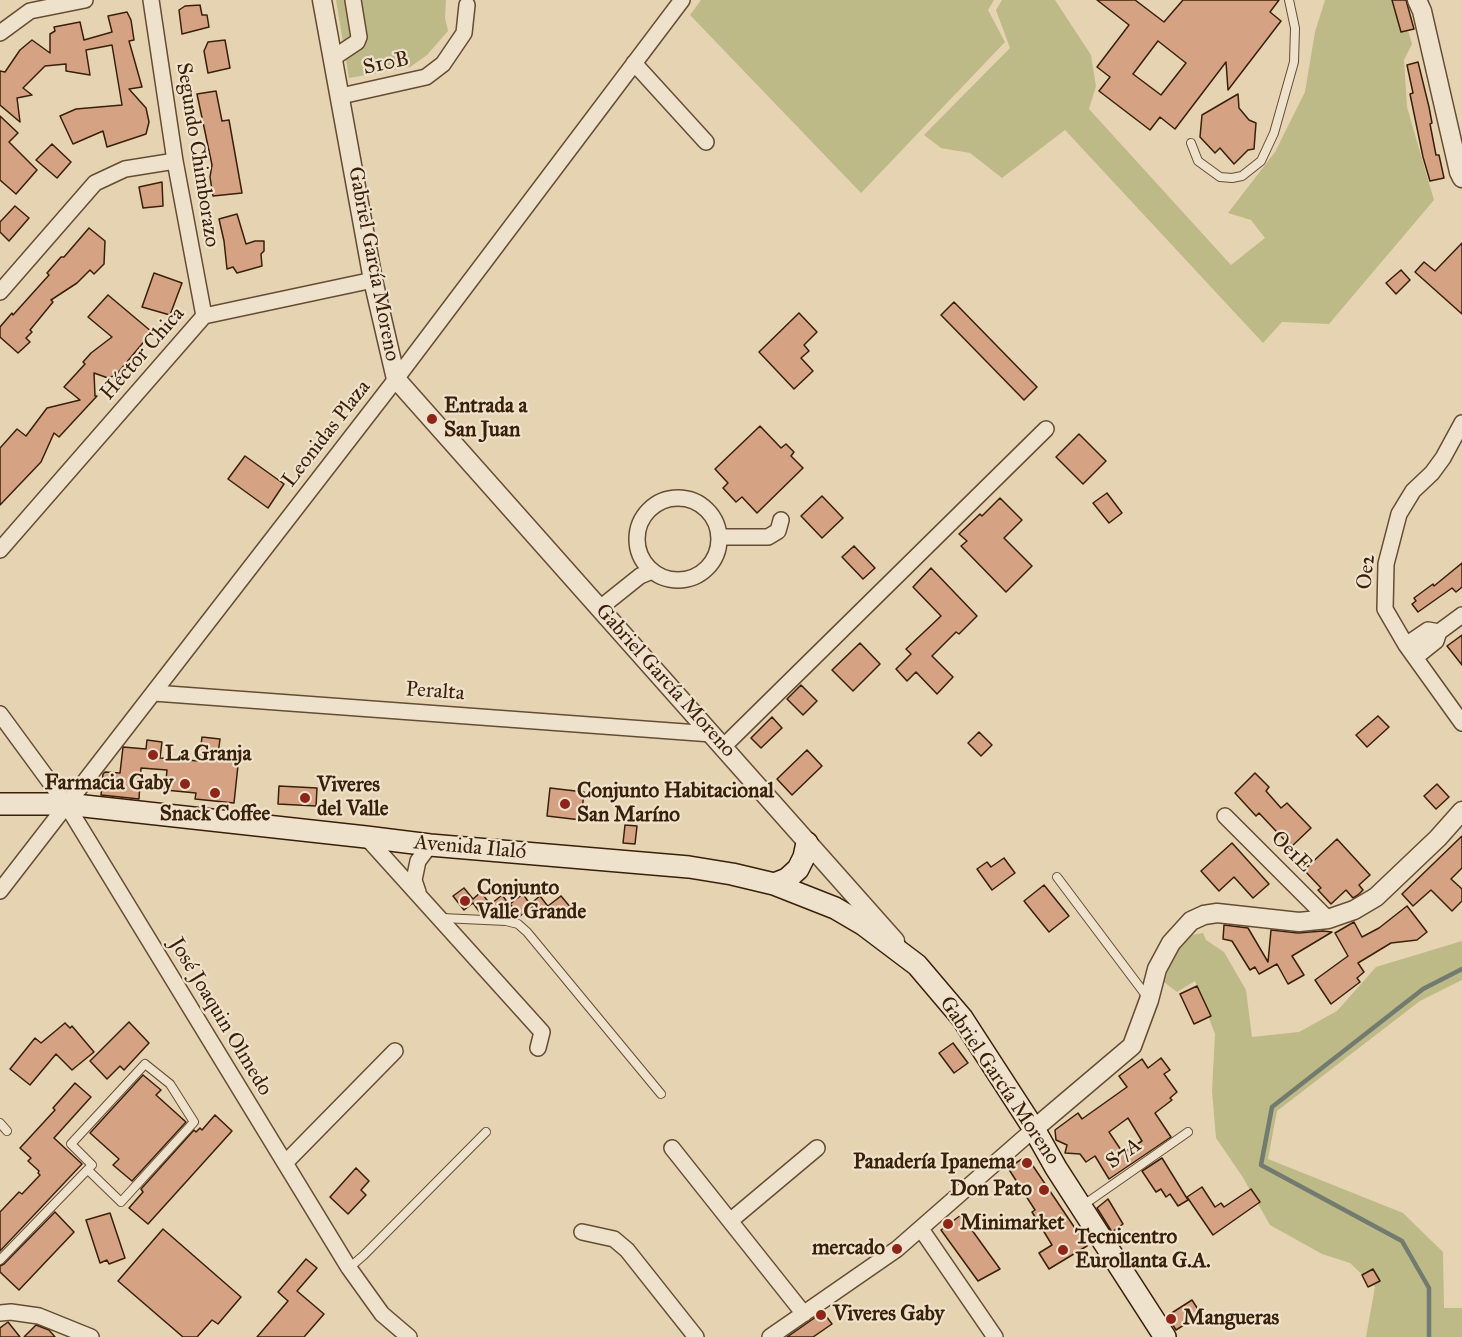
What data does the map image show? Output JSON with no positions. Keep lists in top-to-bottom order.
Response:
{
  "streets": {
    "main road": ["Gabriel García Moreno", "Avenida Ilaló"],
    "street": [
      "S10B",
      "Segundo Chimborazo",
      "Héctor Chica",
      "Leonidas Plaza",
      "Oe2",
      "Peralta",
      "Oe1E",
      "José Joaquin Olmedo"
    ],
    "lane": ["S7A"]
  },
  "crossings": [
    ["S10B", "Gabriel García Moreno"],
    ["Segundo Chimborazo", "Héctor Chica"],
    ["Gabriel García Moreno", "Héctor Chica"],
    ["Gabriel García Moreno", "Leonidas Plaza"],
    ["Gabriel García Moreno", "Peralta"],
    ["Gabriel García Moreno", "Avenida Ilaló"],
    ["Gabriel García Moreno", "S7A"],
    ["Leonidas Plaza", "Peralta"],
    ["Leonidas Plaza", "Avenida Ilaló"],
    ["Leonidas Plaza", "José Joaquin Olmedo"],
    ["Avenida Ilaló", "José Joaquin Olmedo"]
  ],
  "places": [
    "Entrada a San Juan",
    "La Granja",
    "Farmacia Gaby",
    "Snack Coffee",
    "Viveres del Valle",
    "Conjunto Habitacional San Maríno",
    "Conjunto Valle Grande",
    "Panadería Ipanema",
    "Don Pato",
    "Minimarket",
    "mercado",
    "Tecnicentro Eurollanta G.A.",
    "Viveres Gaby",
    "Mangueras"
  ]
}
